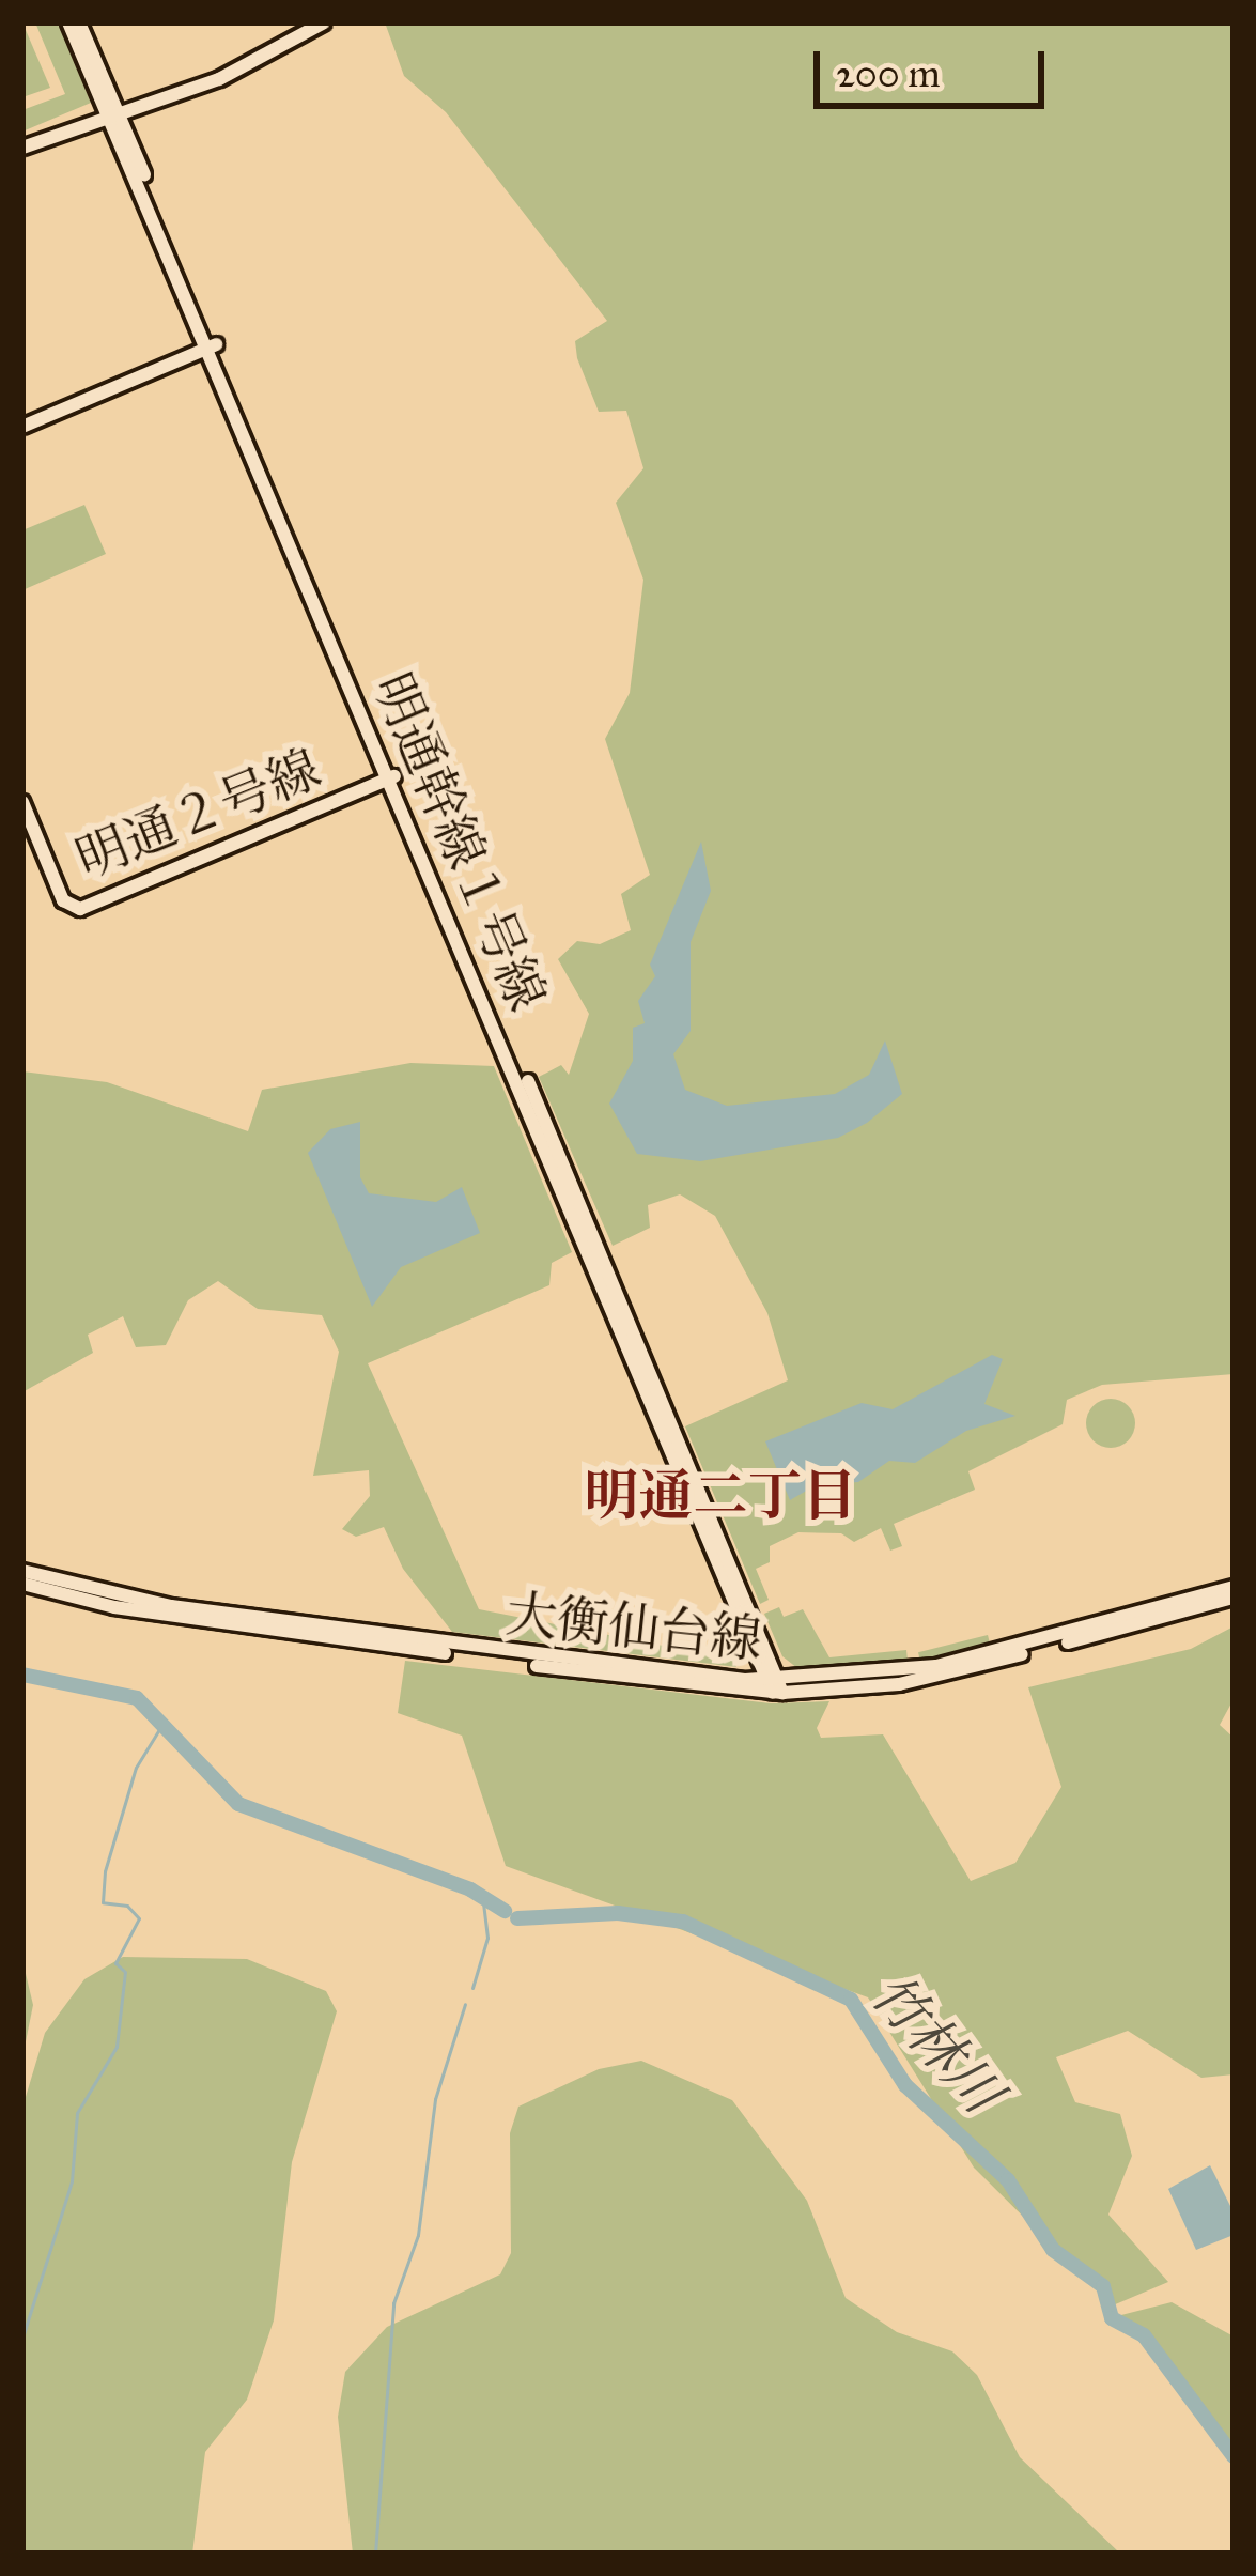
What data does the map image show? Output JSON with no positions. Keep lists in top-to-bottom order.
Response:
{
  "streets": {
    "street": ["明通２号線", "明通幹線１号線", "大衡仙台線"]
  },
  "crossings": [
    ["明通２号線", "明通幹線１号線"],
    ["明通幹線１号線", "大衡仙台線"]
  ],
  "districts": ["明通二丁目"],
  "water": ["竹林川"],
  "scale_bar": "200 m"
}
